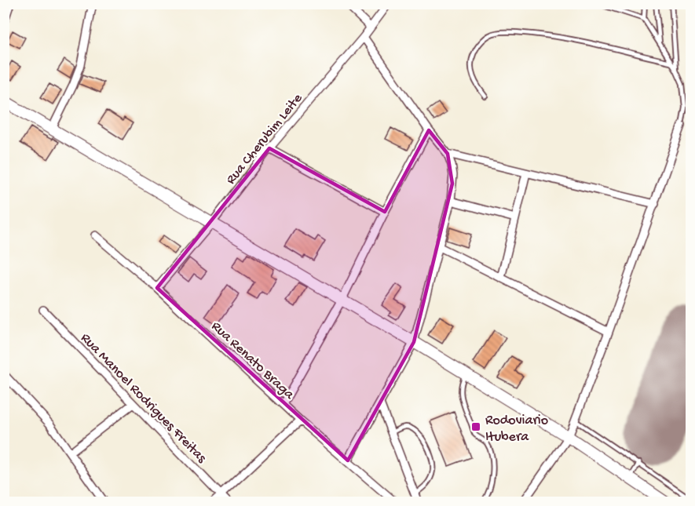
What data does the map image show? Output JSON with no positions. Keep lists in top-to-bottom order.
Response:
{
  "streets": {
    "street": ["Rua Cherubim Leite", "Rua Renato Braga", "Rua Manoel Rodrigues Freitas"]
  },
  "crossings": [
    ["Rua Cherubim Leite", "Rua Renato Braga"]
  ],
  "places": {
    "transit": ["Rodoviario Itubera"]
  }
}
